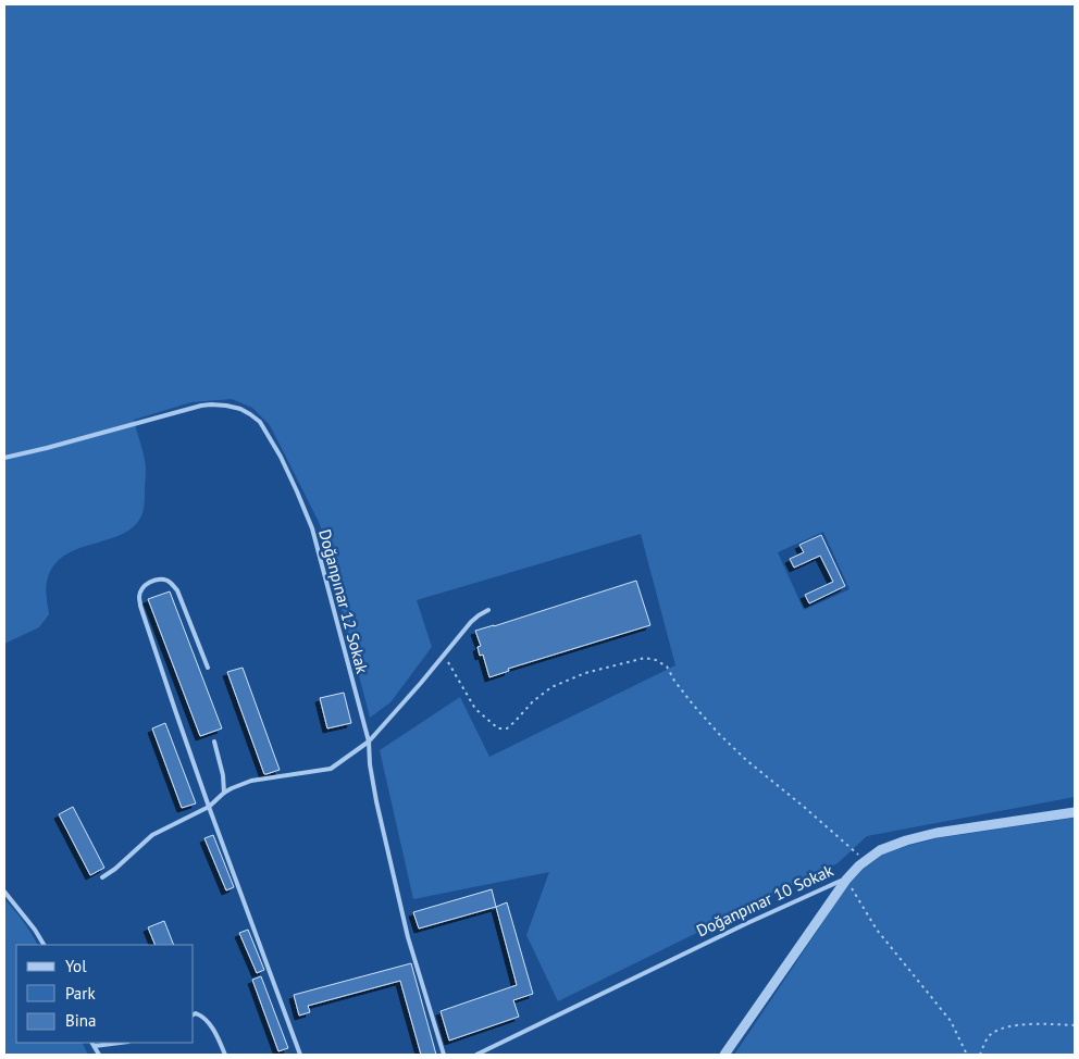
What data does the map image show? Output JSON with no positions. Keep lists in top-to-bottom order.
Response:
{
  "streets": {
    "street": ["Doğanpınar 10 Sokak"],
    "lane": ["Doğanpınar 12 Sokak"]
  },
  "legend": ["Yol", "Park", "Bina"]
}
